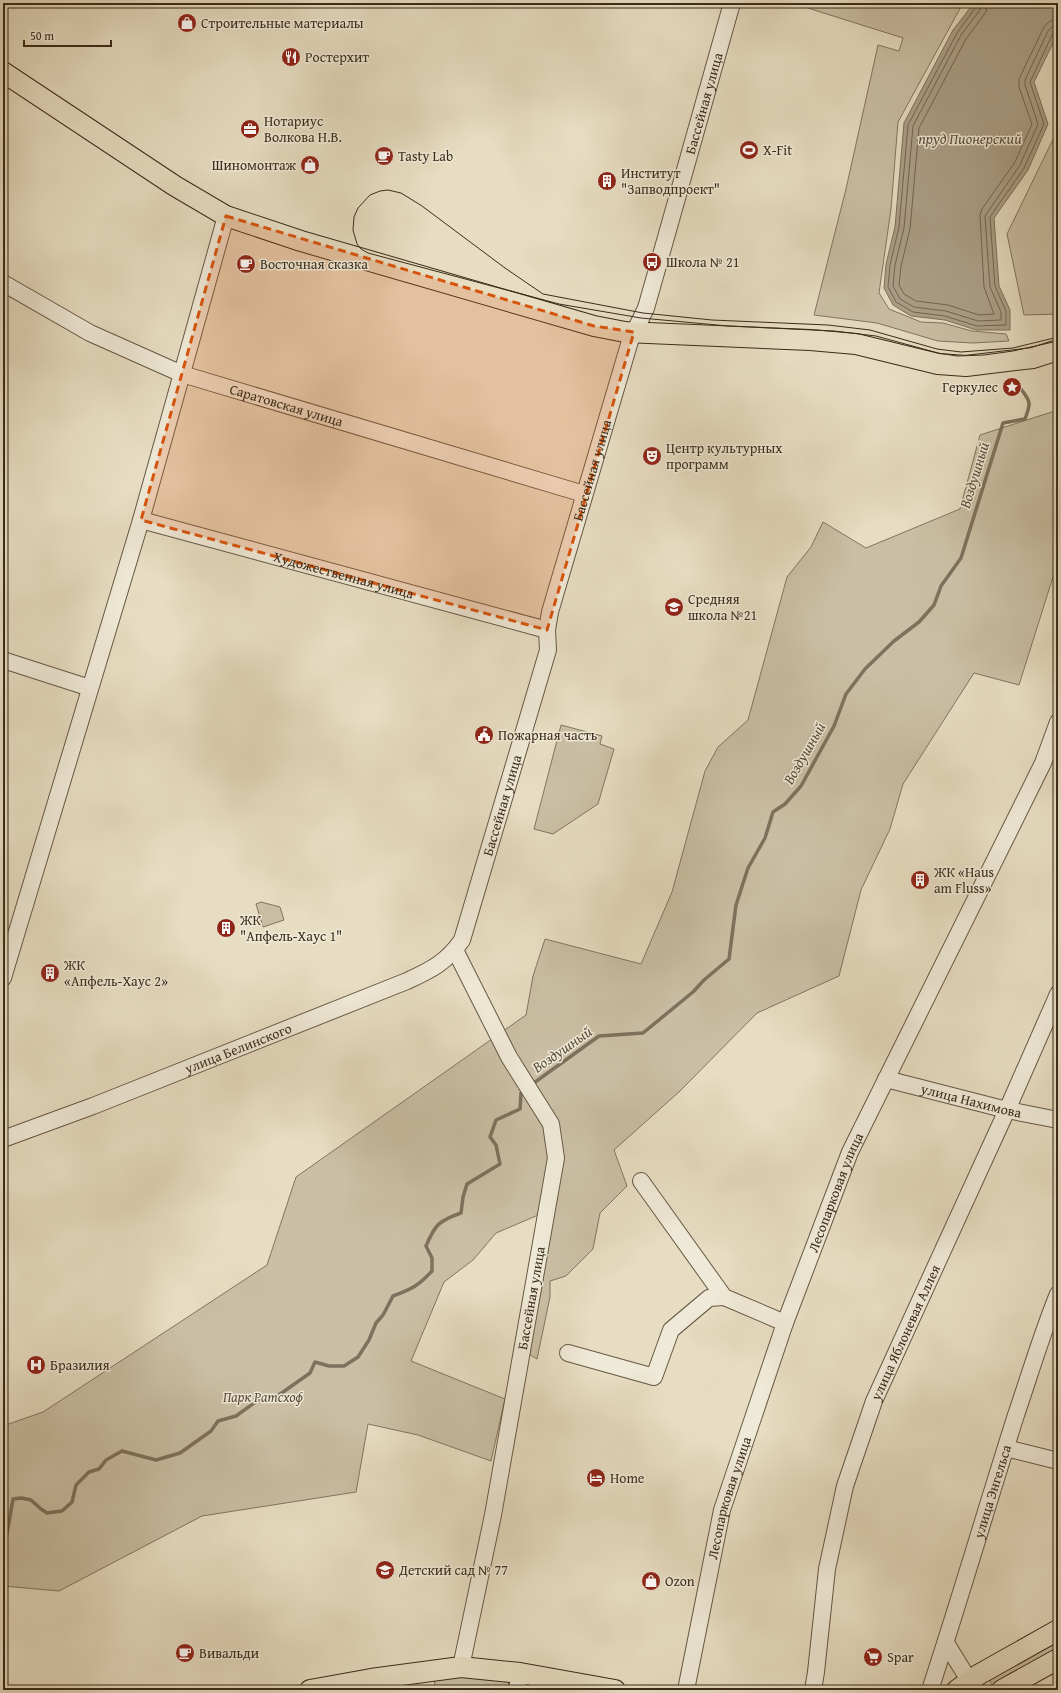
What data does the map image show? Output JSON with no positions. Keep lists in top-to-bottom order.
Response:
{
  "streets": {
    "street": [
      "Бассейная улица",
      "Саратовская улица",
      "Художественная улица",
      "улица Белинского",
      "улица Нахимова",
      "Лесопарковая улица",
      "улица Яблоневая Аллея",
      "улица Энгельса"
    ]
  },
  "crossings": [
    ["Бассейная улица", "Саратовская улица"],
    ["Бассейная улица", "Художественная улица"],
    ["Бассейная улица", "улица Белинского"],
    ["улица Нахимова", "Лесопарковая улица"],
    ["улица Нахимова", "улица Яблоневая Аллея"]
  ],
  "water": ["пруд Пионерский", "Воздушный"],
  "parks": ["Парк Ратсхоф"],
  "places": {
    "shop": ["Строительные материалы", "Шиномонтаж", "Ozon"],
    "restaurant": ["Ростерхит"],
    "office": ["Нотариус Волкова Н.В."],
    "sports": ["X-Fit"],
    "cafe": ["Tasty Lab", "Восточная сказка", "Вивальди"],
    "building": [
      "Институт \"Запводпроект\"",
      "ЖК «Haus am Fluss»",
      "ЖК \"Апфель-Хаус 1\"",
      "ЖК «Апфель-Хаус 2»"
    ],
    "bus stop": ["Школа № 21"],
    "place": ["Геркулес"],
    "theatre": ["Центр культурных программ"],
    "school or university": ["Средняя школа №21", "Детский сад № 77"],
    "public building": ["Пожарная часть"],
    "hospital": ["Бразилия"],
    "hotel": ["Home"],
    "supermarket": ["Spar"]
  },
  "scale_bar": "50 m"
}
